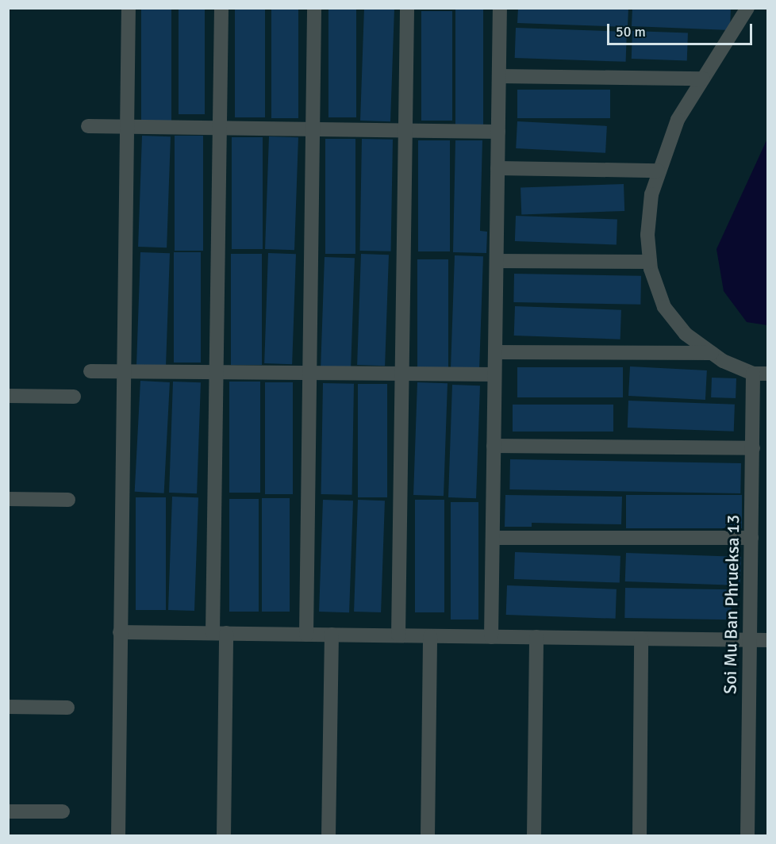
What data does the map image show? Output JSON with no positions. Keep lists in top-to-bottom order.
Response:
{
  "streets": {
    "street": ["Soi Mu Ban Phrueksa 13"]
  },
  "scale_bar": "50 m"
}
